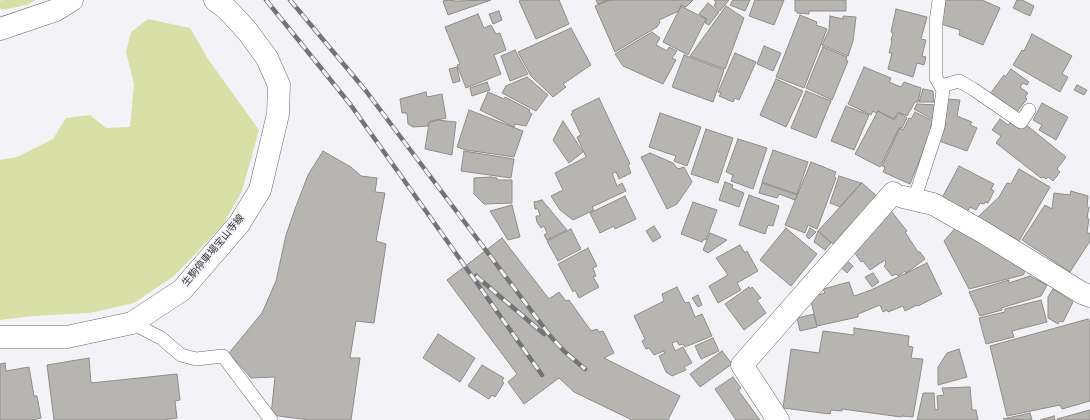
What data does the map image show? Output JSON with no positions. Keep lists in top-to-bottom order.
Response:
{
  "streets": {
    "main road": ["生駒停車場宝山寺線"]
  }
}
